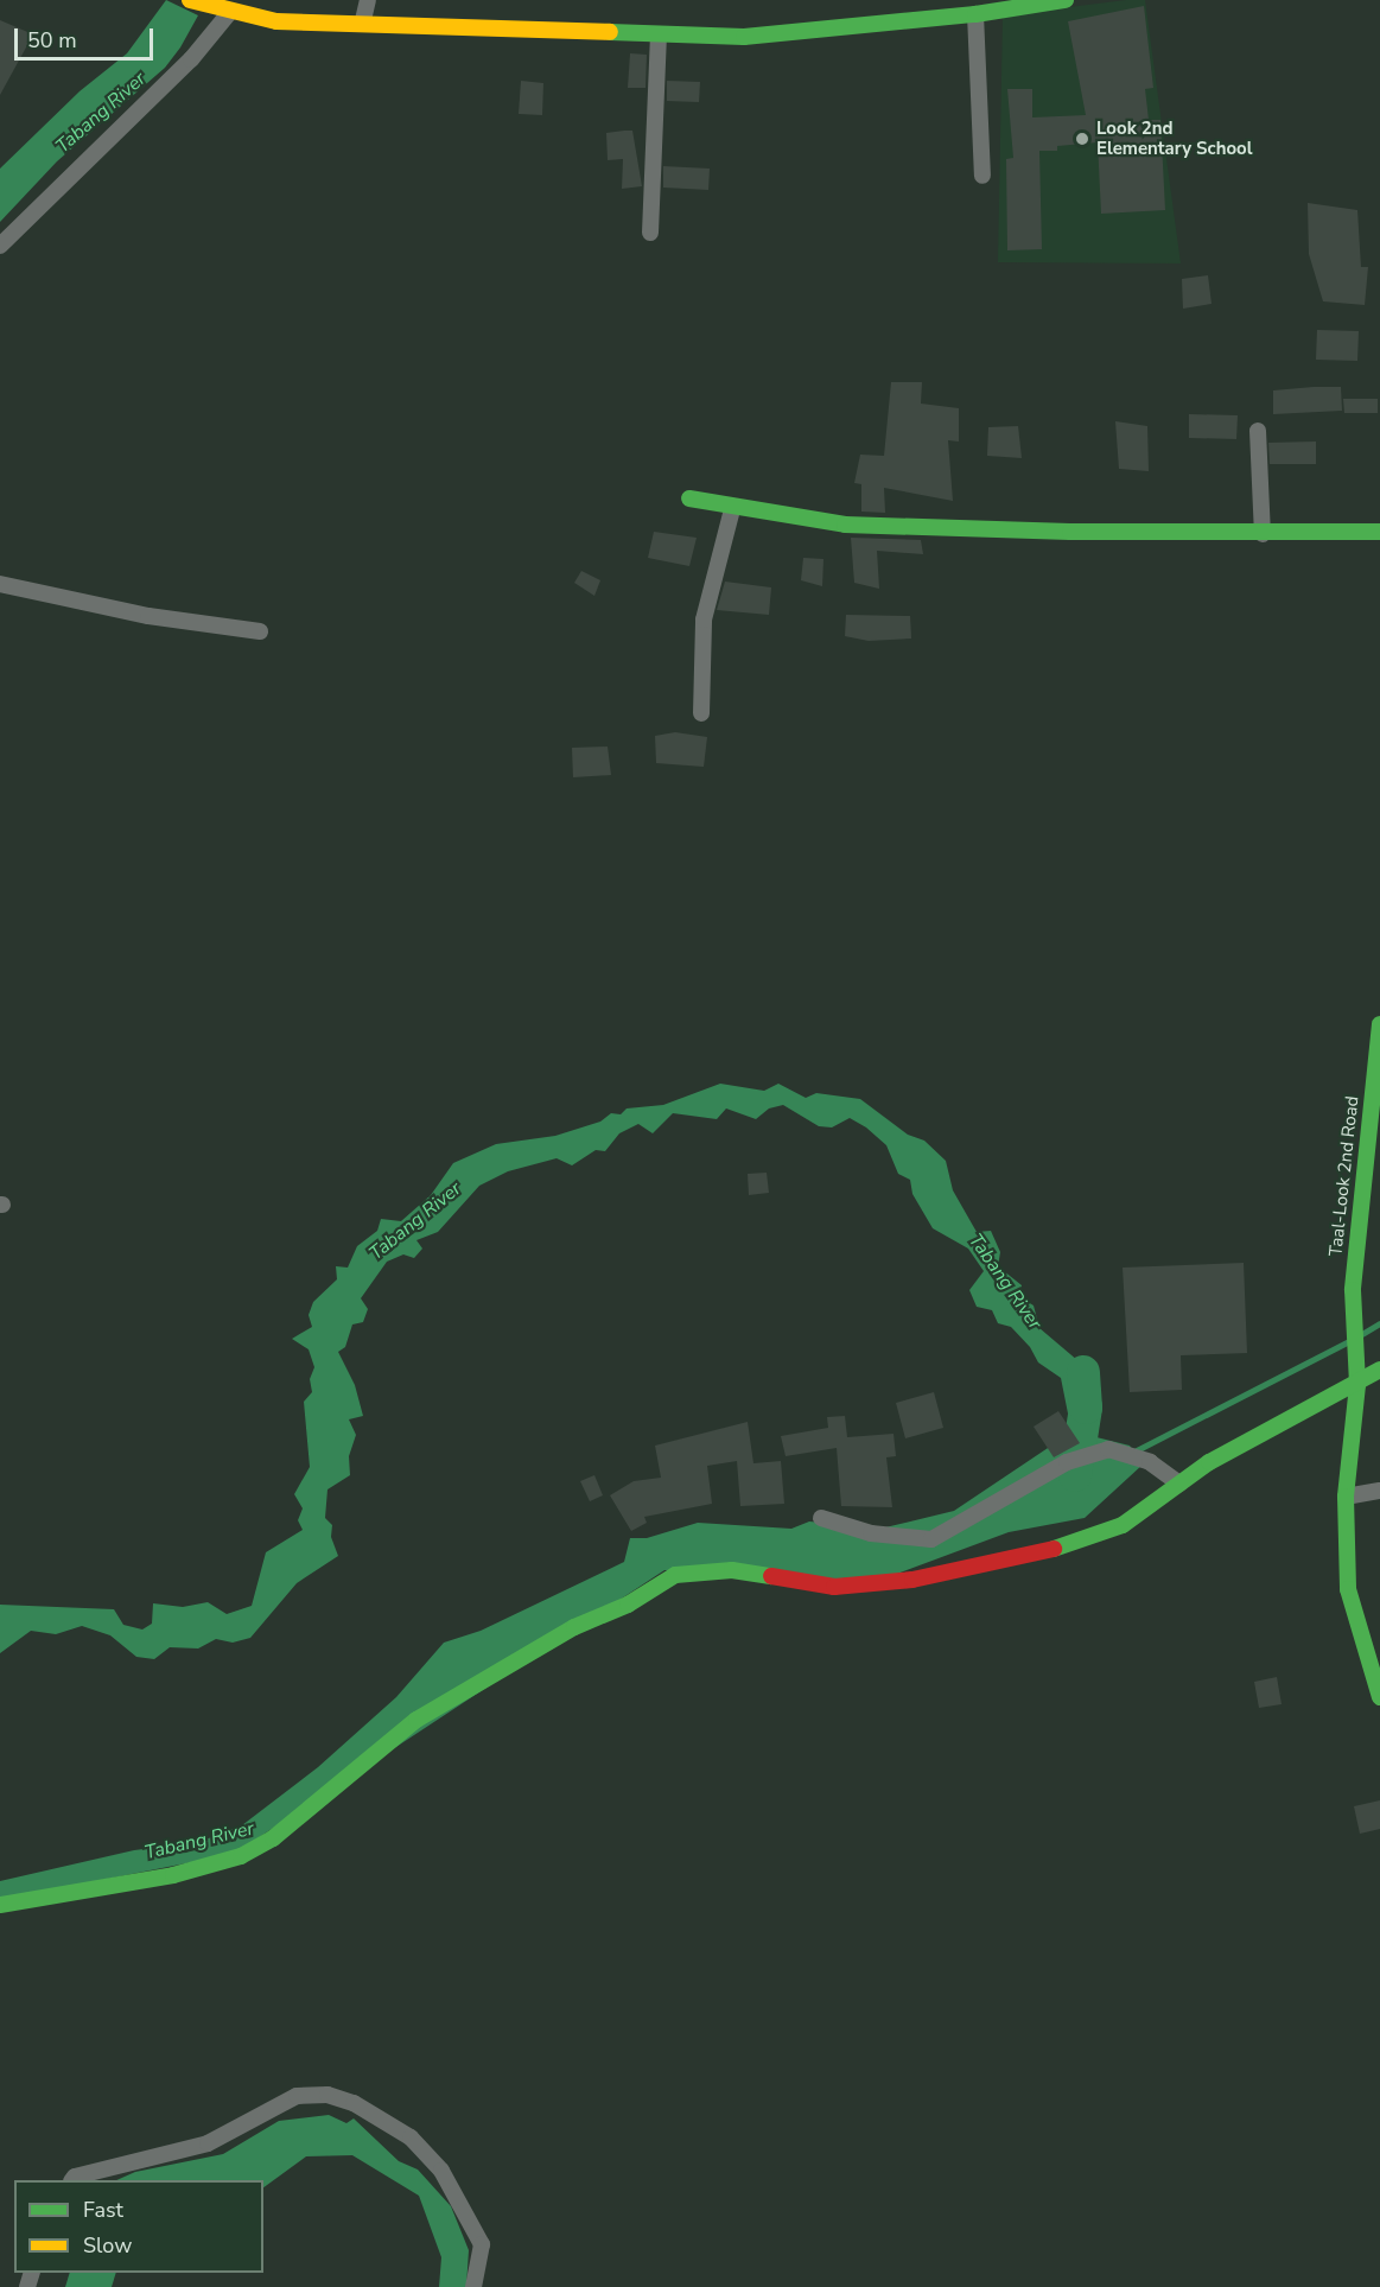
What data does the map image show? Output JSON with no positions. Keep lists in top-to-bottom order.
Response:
{
  "streets": {
    "street": ["Taal-Look 2nd Road"]
  },
  "water": ["Tabang River"],
  "places": ["Look 2nd Elementary School"],
  "legend": ["Fast", "Slow"],
  "scale_bar": "50 m"
}
